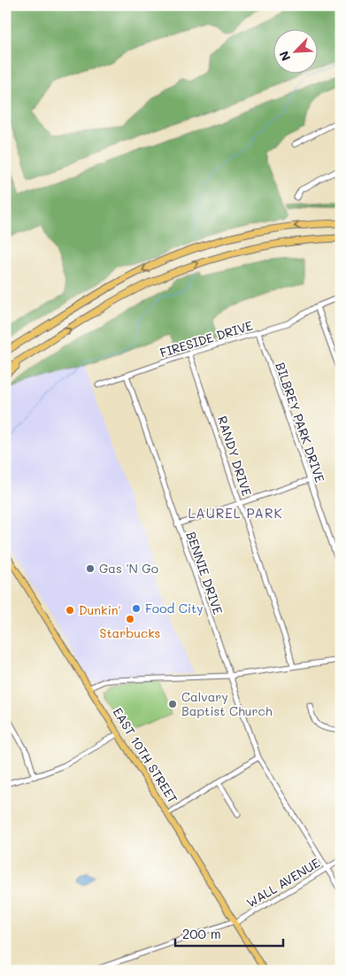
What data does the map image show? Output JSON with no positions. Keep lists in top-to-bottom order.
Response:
{
  "streets": {
    "main road": ["EAST 10TH STREET"],
    "street": [
      "FIRESIDE DRIVE",
      "BILBREY PARK DRIVE",
      "RANDY DRIVE",
      "BENNIE DRIVE",
      "WALL AVENUE"
    ]
  },
  "crossings": [
    ["FIRESIDE DRIVE", "BILBREY PARK DRIVE"],
    ["FIRESIDE DRIVE", "RANDY DRIVE"],
    ["FIRESIDE DRIVE", "BENNIE DRIVE"],
    ["BENNIE DRIVE", "WALL AVENUE"],
    ["EAST 10TH STREET", "WALL AVENUE"]
  ],
  "districts": ["LAUREL PARK"],
  "places": [
    "Gas 'N Go",
    "Food City",
    "Dunkin'",
    "Starbucks",
    "Calvary Baptist Church"
  ],
  "scale_bar": "200 m",
  "north": "bottom left"
}
